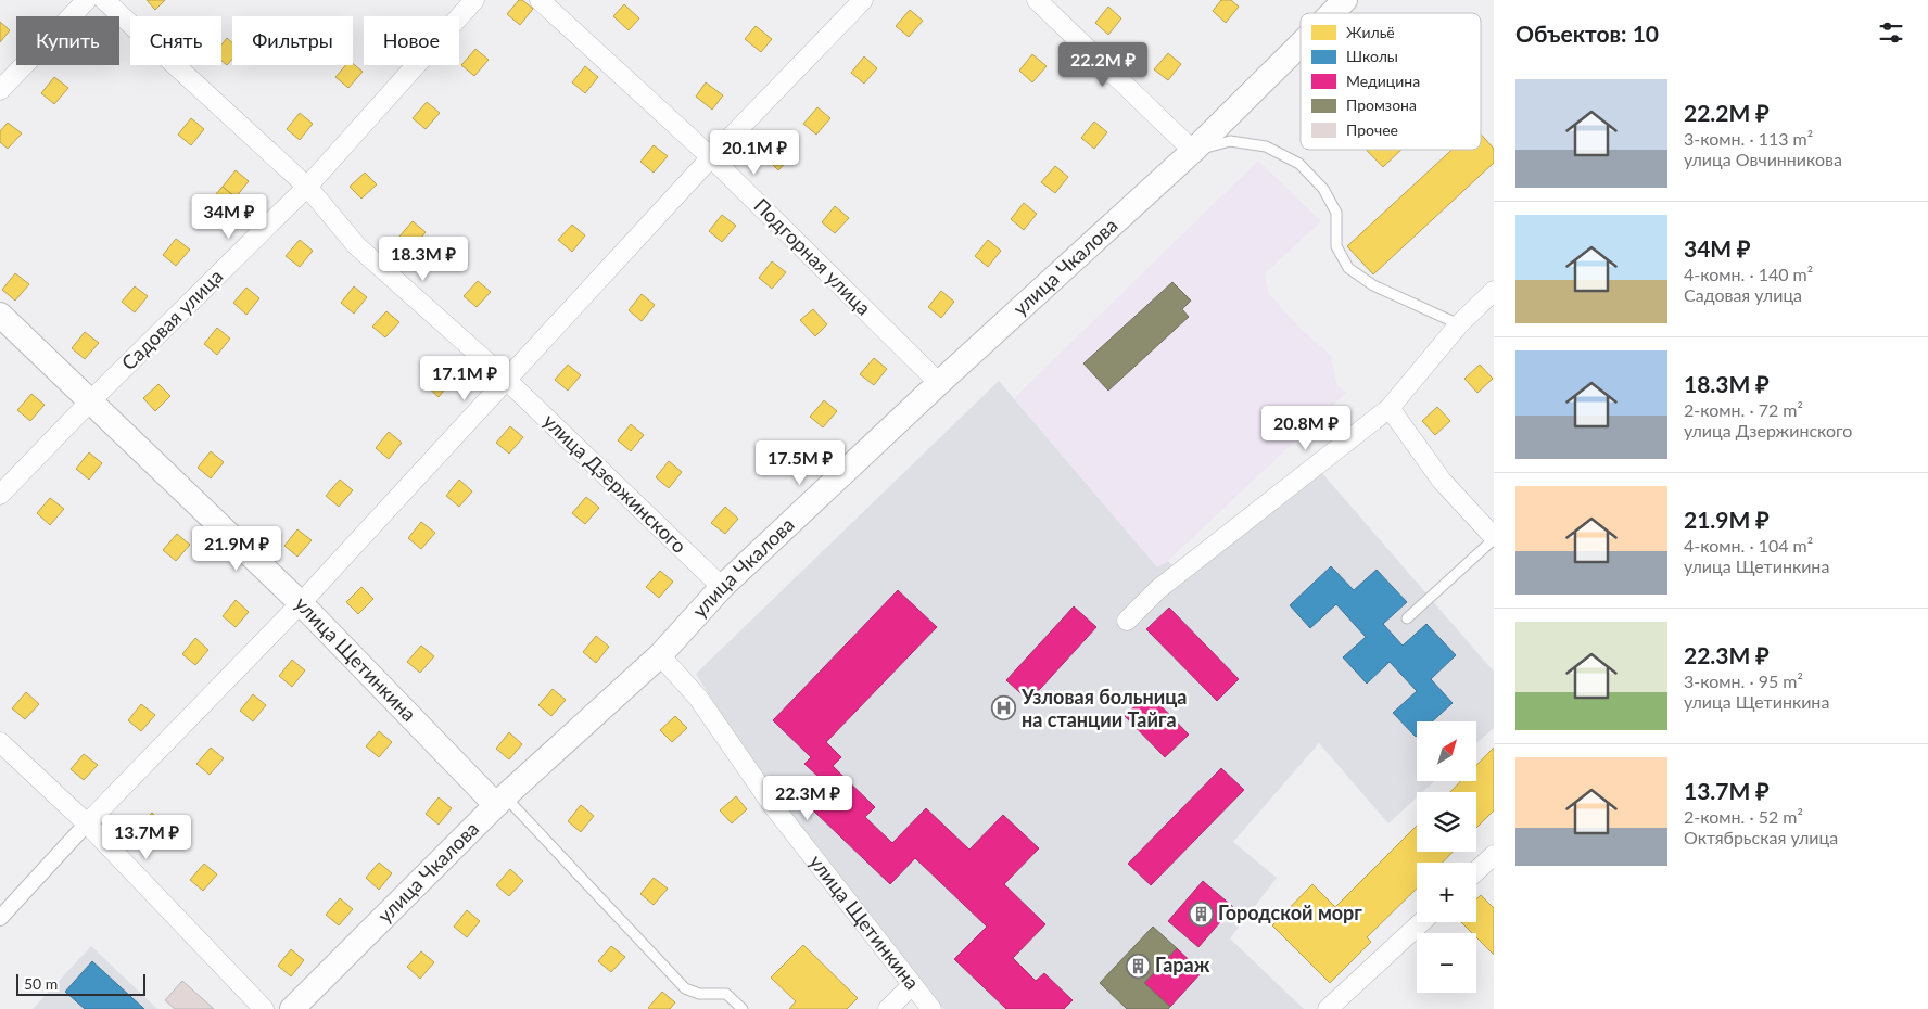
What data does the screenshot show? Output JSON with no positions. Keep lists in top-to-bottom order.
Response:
{
  "streets": {
    "street": [
      "Подгорная улица",
      "улица Чкалова",
      "Садовая улица",
      "улица Дзержинского",
      "улица Щетинкина"
    ]
  },
  "crossings": [
    ["Подгорная улица", "улица Чкалова"],
    ["улица Чкалова", "улица Дзержинского"],
    ["улица Чкалова", "улица Щетинкина"],
    ["Садовая улица", "улица Дзержинского"],
    ["Садовая улица", "улица Щетинкина"]
  ],
  "places": {
    "hospital": ["Узловая больница на станции Тайга"],
    "building": ["Городской морг", "Гараж"]
  },
  "legend": [
    "Жильё",
    "Школы",
    "Медицина",
    "Промзона",
    "Прочее"
  ],
  "scale_bar": "50 m",
  "north": "top right",
  "page": {
    "heading": "Объектов: 10",
    "chip": [
      "Купить",
      "Снять",
      "Фильтры",
      "Новое"
    ],
    "price": [
      "22.2M ₽",
      "20.1M ₽",
      "34M ₽",
      "18.3M ₽",
      "17.1M ₽",
      "20.8M ₽",
      "17.5M ₽",
      "21.9M ₽",
      "22.3M ₽",
      "13.7M ₽"
    ],
    "list": [
      {
        "name": "22.2M ₽",
        "note": "3-комн. · 113 m² · улица Овчинникова"
      },
      {
        "name": "34M ₽",
        "note": "4-комн. · 140 m² · Садовая улица"
      },
      {
        "name": "18.3M ₽",
        "note": "2-комн. · 72 m² · улица Дзержинского"
      },
      {
        "name": "21.9M ₽",
        "note": "4-комн. · 104 m² · улица Щетинкина"
      },
      {
        "name": "22.3M ₽",
        "note": "3-комн. · 95 m² · улица Щетинкина"
      },
      {
        "name": "13.7M ₽",
        "note": "2-комн. · 52 m² · Октябрьская улица"
      }
    ],
    "map_buttons": ["+", "−"],
    "scale": "50 m"
  }
}
